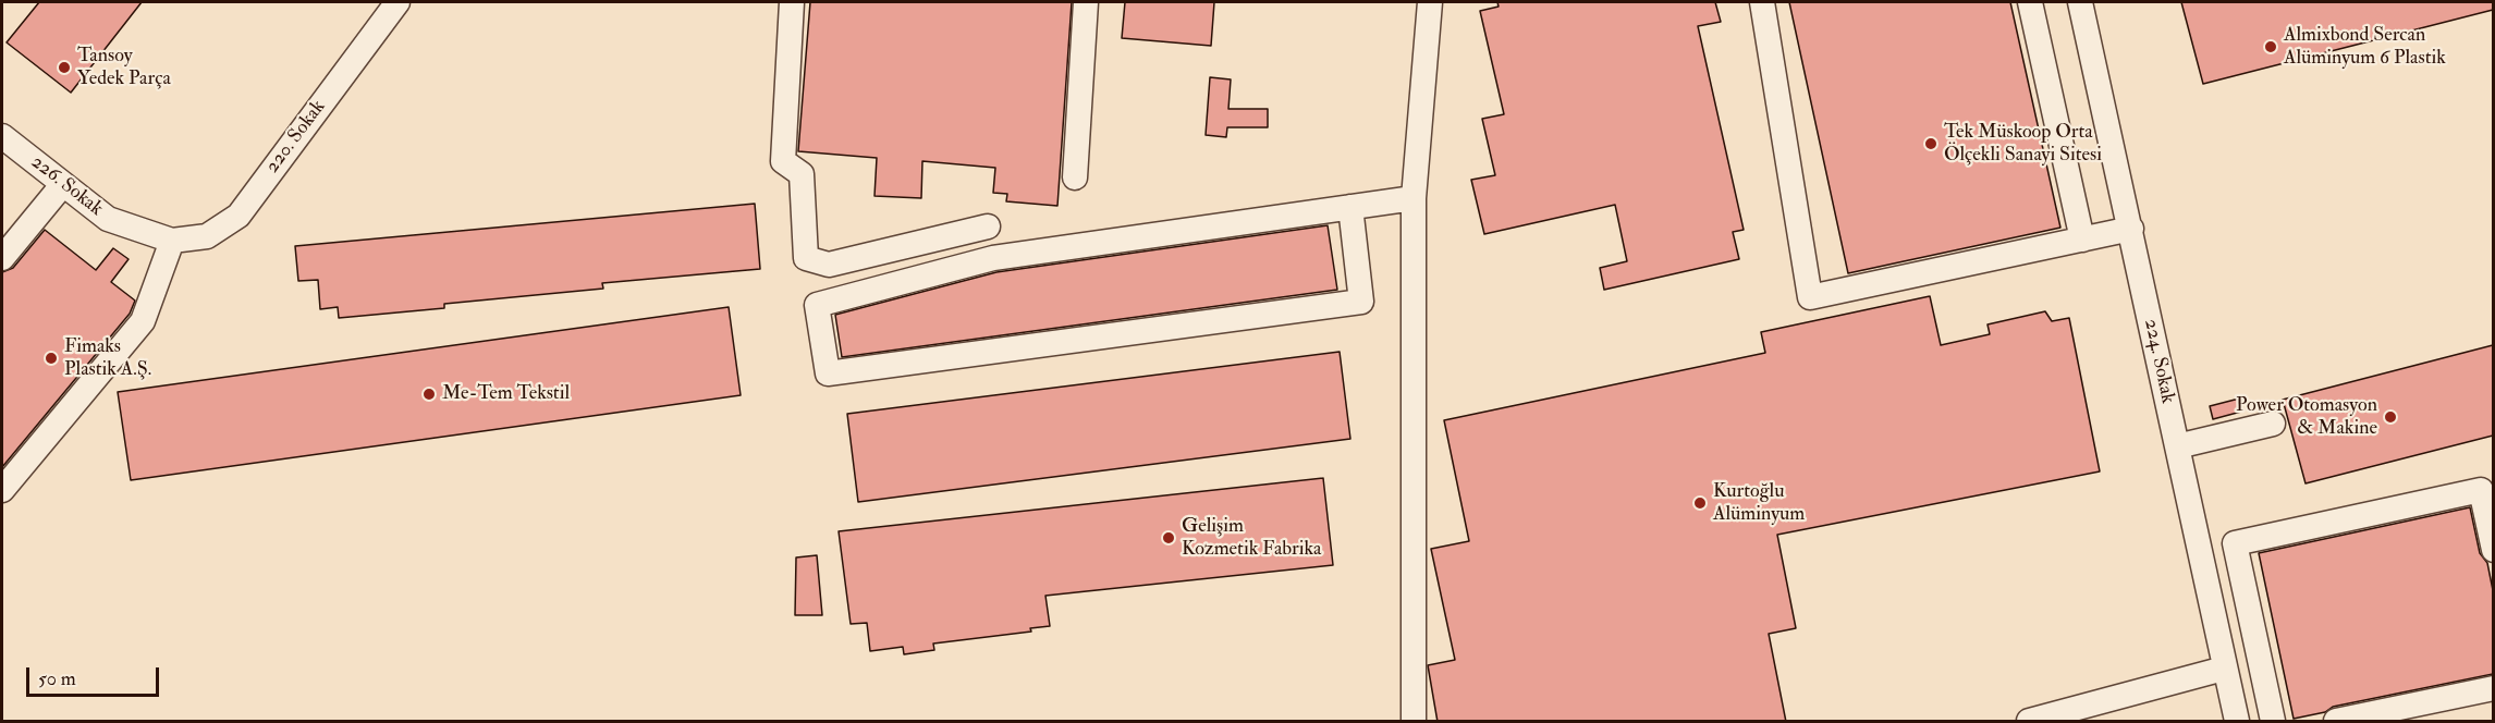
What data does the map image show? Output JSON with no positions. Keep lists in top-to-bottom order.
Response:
{
  "streets": {
    "street": ["220. Sokak", "226. Sokak", "224. Sokak"]
  },
  "crossings": [
    ["220. Sokak", "226. Sokak"]
  ],
  "places": [
    "Almixbond Sercan Alüminyum 6 Plastik",
    "Tansoy Yedek Parça",
    "Tek Müskoop Orta Ölçekli Sanayi Sitesi",
    "Fimaks Plastik A.Ş.",
    "Me-Tem Tekstil",
    "Power Otomasyon & Makine",
    "Kurtoğlu Alüminyum",
    "Gelişim Kozmetik Fabrika"
  ],
  "scale_bar": "50 m"
}
